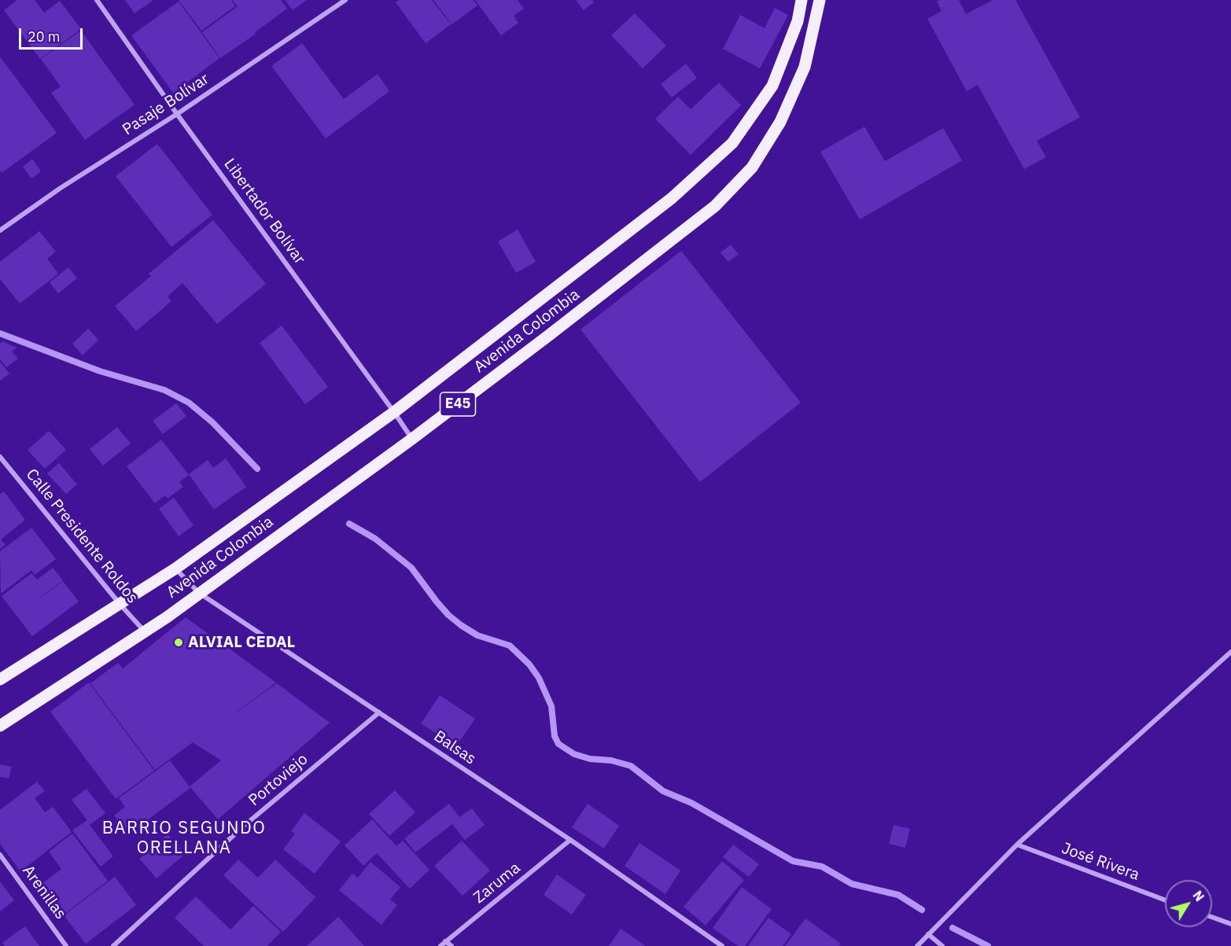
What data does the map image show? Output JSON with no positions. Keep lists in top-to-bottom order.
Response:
{
  "streets": {
    "main road": ["Avenida Colombia", "E45"],
    "street": [
      "Pasaje Bolívar",
      "Libertador Bolívar",
      "Calle Presidente Roldos",
      "Balsas",
      "Portoviejo",
      "José Rivera",
      "Zaruma",
      "Arenillas"
    ]
  },
  "crossings": [
    ["Pasaje Bolívar", "Libertador Bolívar"],
    ["Libertador Bolívar", "Avenida Colombia"],
    ["Avenida Colombia", "Calle Presidente Roldos"],
    ["Avenida Colombia", "Balsas"],
    ["Balsas", "Portoviejo"],
    ["Balsas", "Zaruma"]
  ],
  "districts": ["BARRIO SEGUNDO ORELLANA"],
  "places": ["ALVIAL CEDAL"],
  "scale_bar": "20 m",
  "north": "top right"
}
